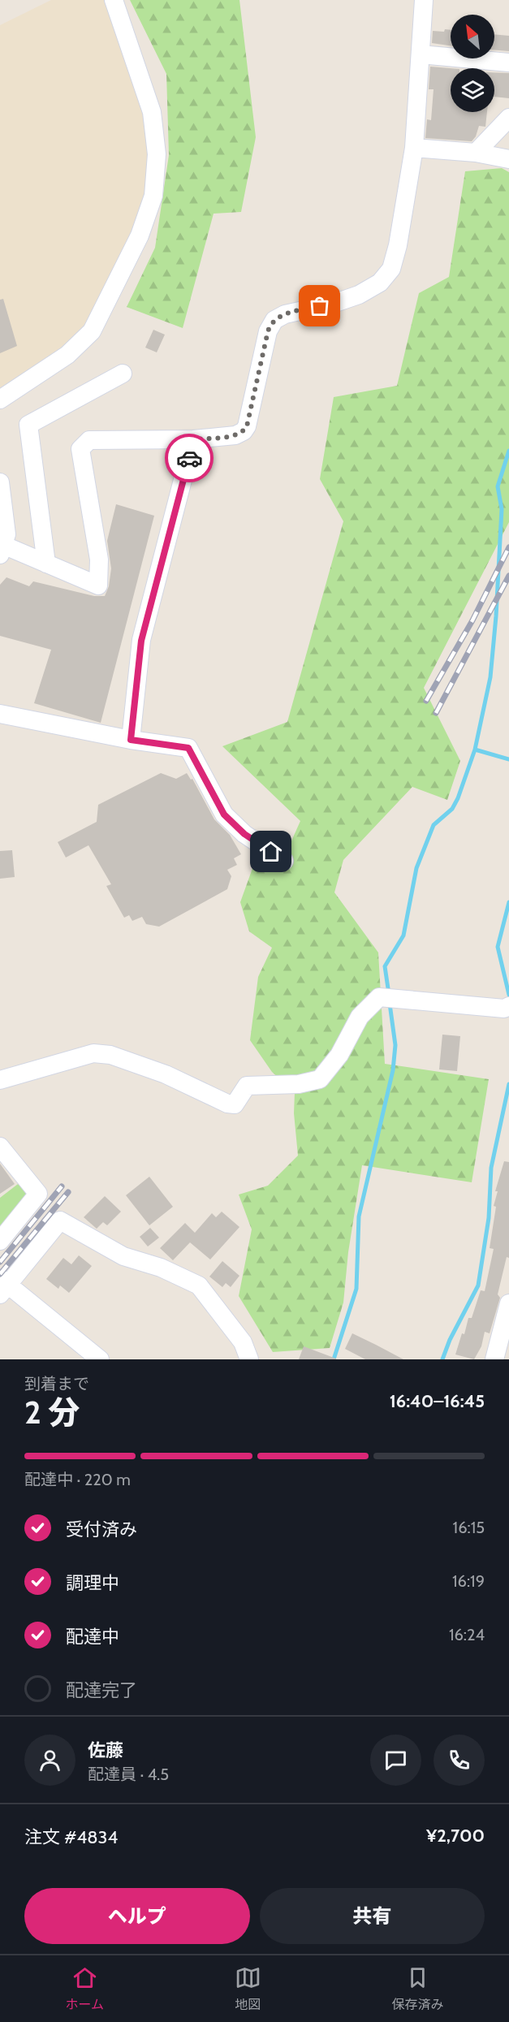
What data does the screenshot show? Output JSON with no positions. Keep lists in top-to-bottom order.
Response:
{
  "north": "top left",
  "page": {
    "heading": ["2 分", "到着まで", "16:40–16:45"],
    "panel": [
      "佐藤",
      "配達員 · 4.5",
      "注文 #4834",
      "¥2,700"
    ],
    "bar": "配達中 · 220 m",
    "list": [
      ["受付済み", "16:15"],
      ["調理中", "16:19"],
      ["配達中", "16:24"],
      "配達完了"
    ],
    "buttons": ["ヘルプ", "共有"],
    "tabs": ["ホーム", "地図", "保存済み"]
  }
}
